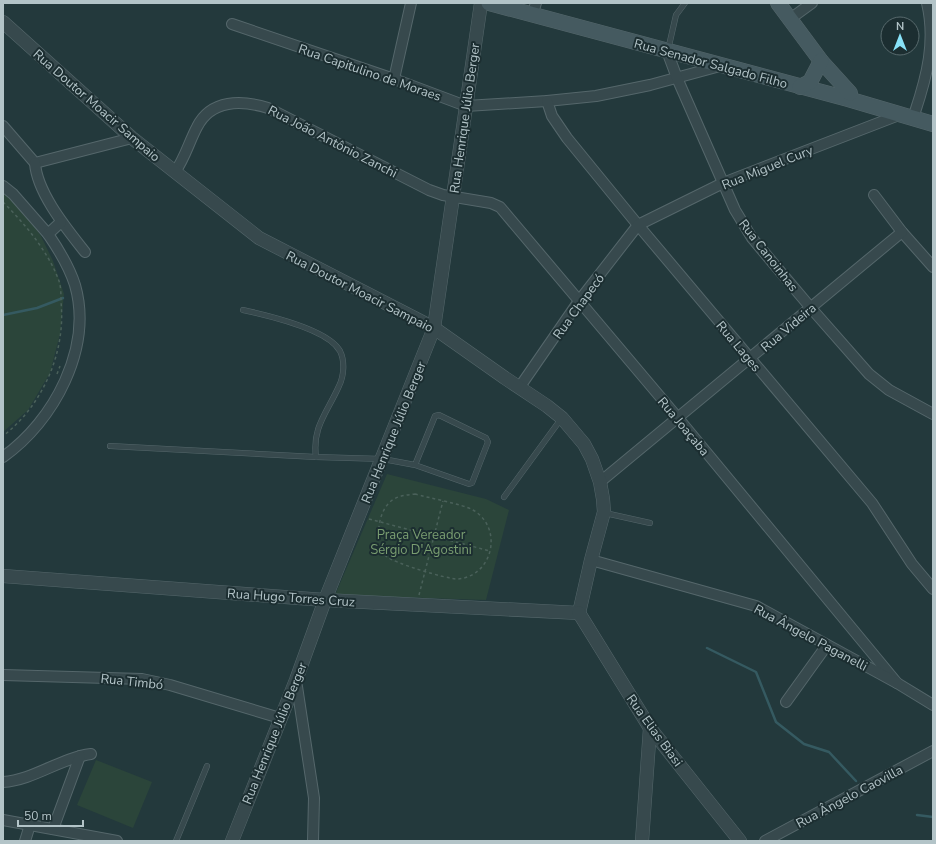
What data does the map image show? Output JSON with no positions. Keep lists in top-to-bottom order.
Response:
{
  "streets": {
    "main road": ["Rua Senador Salgado Filho"],
    "street": [
      "Rua Capitulino de Moraes",
      "Rua Doutor Moacir Sampaio",
      "Rua Henrique Júlio Berger",
      "Rua João Antônio Zanchi",
      "Rua Miguel Cury",
      "Rua Canoinhas",
      "Rua Chapecó",
      "Rua Videira",
      "Rua Lages",
      "Rua Joaçaba",
      "Rua Hugo Torres Cruz",
      "Rua Ângelo Paganelli",
      "Rua Timbó",
      "Rua Elias Biasi",
      "Rua Ângelo Caovilla"
    ]
  },
  "crossings": [
    ["Rua Senador Salgado Filho", "Rua Capitulino de Moraes"],
    ["Rua Senador Salgado Filho", "Rua Miguel Cury"],
    ["Rua Senador Salgado Filho", "Rua Canoinhas"],
    ["Rua Capitulino de Moraes", "Rua Henrique Júlio Berger"],
    ["Rua Capitulino de Moraes", "Rua Canoinhas"],
    ["Rua Capitulino de Moraes", "Rua Lages"],
    ["Rua Doutor Moacir Sampaio", "Rua Henrique Júlio Berger"],
    ["Rua Doutor Moacir Sampaio", "Rua João Antônio Zanchi"],
    ["Rua Doutor Moacir Sampaio", "Rua Chapecó"],
    ["Rua Doutor Moacir Sampaio", "Rua Videira"],
    ["Rua Doutor Moacir Sampaio", "Rua Hugo Torres Cruz"],
    ["Rua Doutor Moacir Sampaio", "Rua Ângelo Paganelli"],
    ["Rua Doutor Moacir Sampaio", "Rua Elias Biasi"],
    ["Rua Henrique Júlio Berger", "Rua João Antônio Zanchi"],
    ["Rua Henrique Júlio Berger", "Rua Joaçaba"],
    ["Rua Henrique Júlio Berger", "Rua Hugo Torres Cruz"],
    ["Rua Henrique Júlio Berger", "Rua Timbó"],
    ["Rua João Antônio Zanchi", "Rua Joaçaba"],
    ["Rua Miguel Cury", "Rua Canoinhas"],
    ["Rua Miguel Cury", "Rua Chapecó"],
    ["Rua Miguel Cury", "Rua Lages"],
    ["Rua Canoinhas", "Rua Videira"],
    ["Rua Chapecó", "Rua Lages"],
    ["Rua Chapecó", "Rua Joaçaba"],
    ["Rua Videira", "Rua Lages"],
    ["Rua Videira", "Rua Joaçaba"],
    ["Rua Joaçaba", "Rua Ângelo Paganelli"],
    ["Rua Hugo Torres Cruz", "Rua Elias Biasi"]
  ],
  "parks": ["Praça Vereador Sérgio D'Agostini"],
  "scale_bar": "50 m",
  "north": "top"
}
